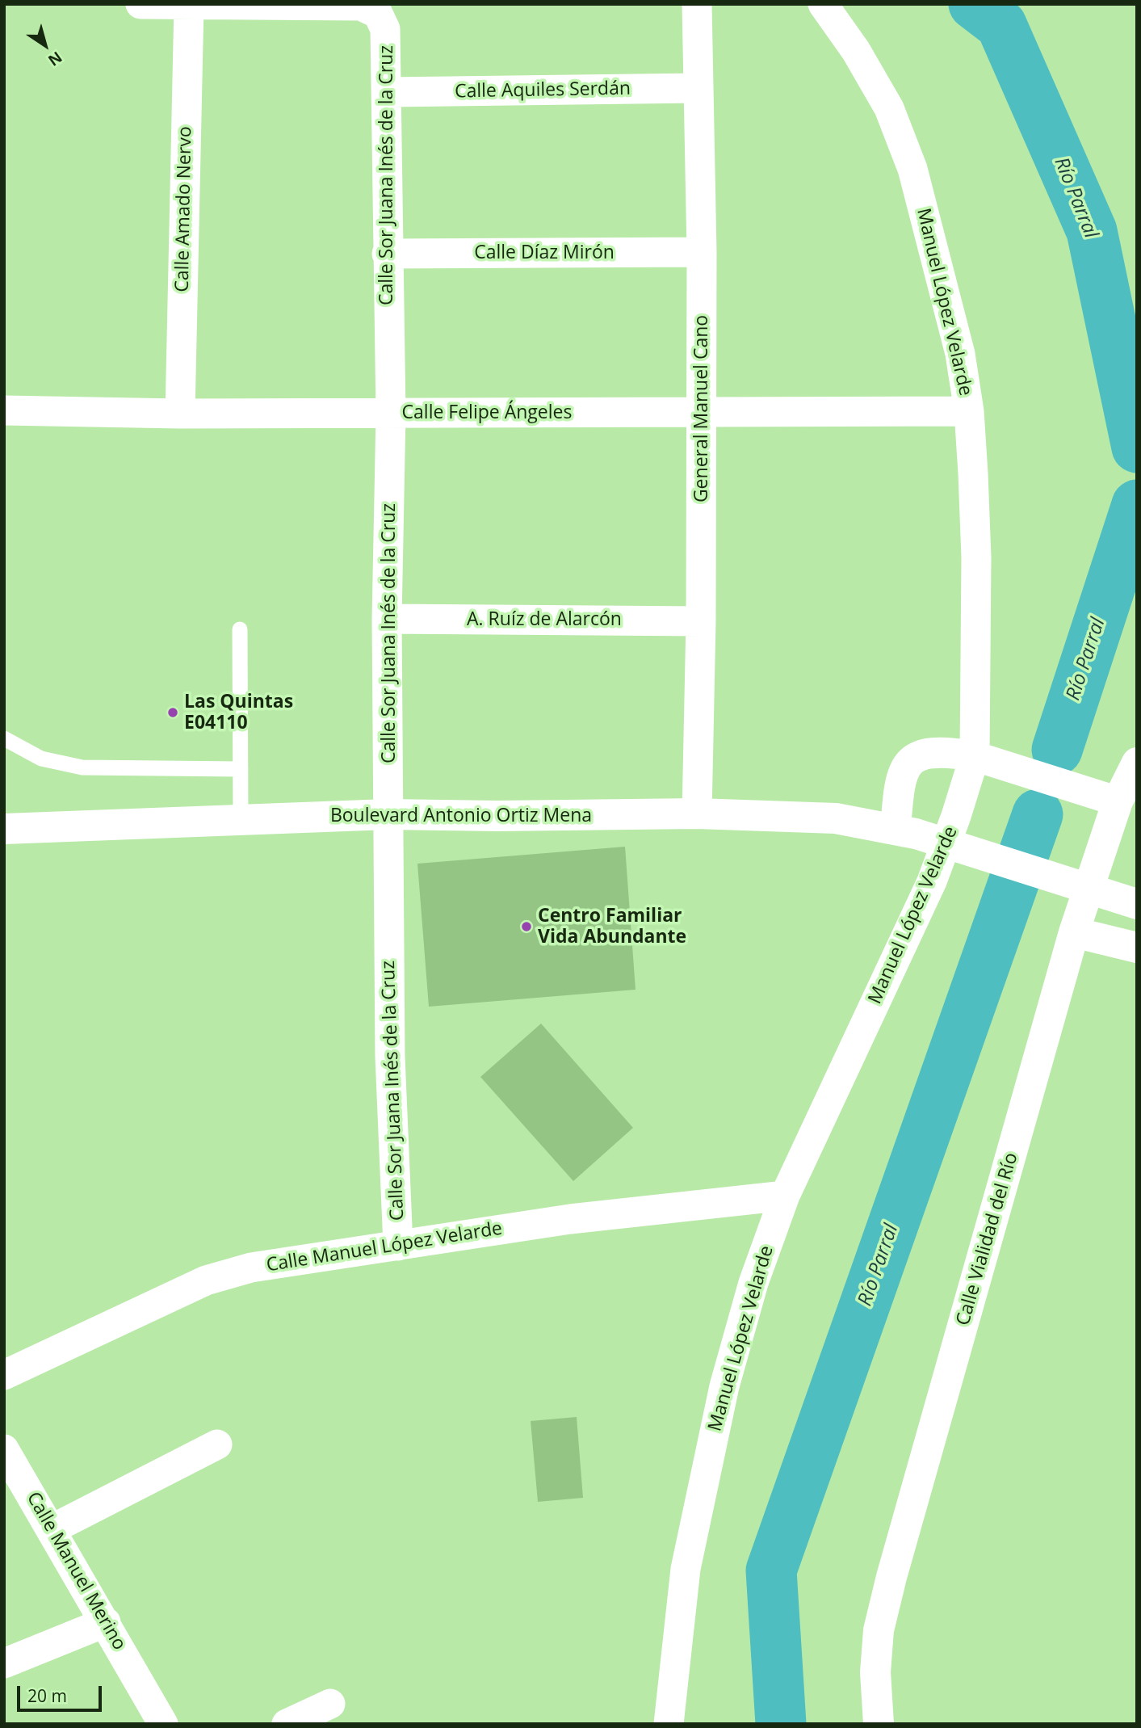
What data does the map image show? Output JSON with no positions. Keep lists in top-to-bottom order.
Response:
{
  "streets": {
    "main road": ["Boulevard Antonio Ortiz Mena", "Calle Vialidad del Río"],
    "street": [
      "Calle Aquiles Serdán",
      "Calle Sor Juana Inés de la Cruz",
      "Calle Amado Nervo",
      "Calle Díaz Mirón",
      "Manuel López Velarde",
      "General Manuel Cano",
      "Calle Felipe Ángeles",
      "A. Ruíz de Alarcón",
      "Calle Manuel López Velarde",
      "Calle Manuel Merino"
    ]
  },
  "crossings": [
    ["Calle Aquiles Serdán", "Calle Sor Juana Inés de la Cruz"],
    ["Calle Aquiles Serdán", "General Manuel Cano"],
    ["Calle Sor Juana Inés de la Cruz", "Calle Amado Nervo"],
    ["Calle Sor Juana Inés de la Cruz", "Calle Díaz Mirón"],
    ["Calle Sor Juana Inés de la Cruz", "Calle Felipe Ángeles"],
    ["Calle Sor Juana Inés de la Cruz", "A. Ruíz de Alarcón"],
    ["Calle Sor Juana Inés de la Cruz", "Boulevard Antonio Ortiz Mena"],
    ["Calle Sor Juana Inés de la Cruz", "Calle Manuel López Velarde"],
    ["Calle Amado Nervo", "Calle Felipe Ángeles"],
    ["Calle Díaz Mirón", "General Manuel Cano"],
    ["Manuel López Velarde", "Calle Felipe Ángeles"],
    ["Manuel López Velarde", "Calle Manuel López Velarde"],
    ["General Manuel Cano", "Calle Felipe Ángeles"],
    ["General Manuel Cano", "A. Ruíz de Alarcón"],
    ["General Manuel Cano", "Boulevard Antonio Ortiz Mena"]
  ],
  "water": ["Río Parral"],
  "places": ["Las Quintas E04110", "Centro Familiar Vida Abundante"],
  "scale_bar": "20 m",
  "north": "bottom right"
}
